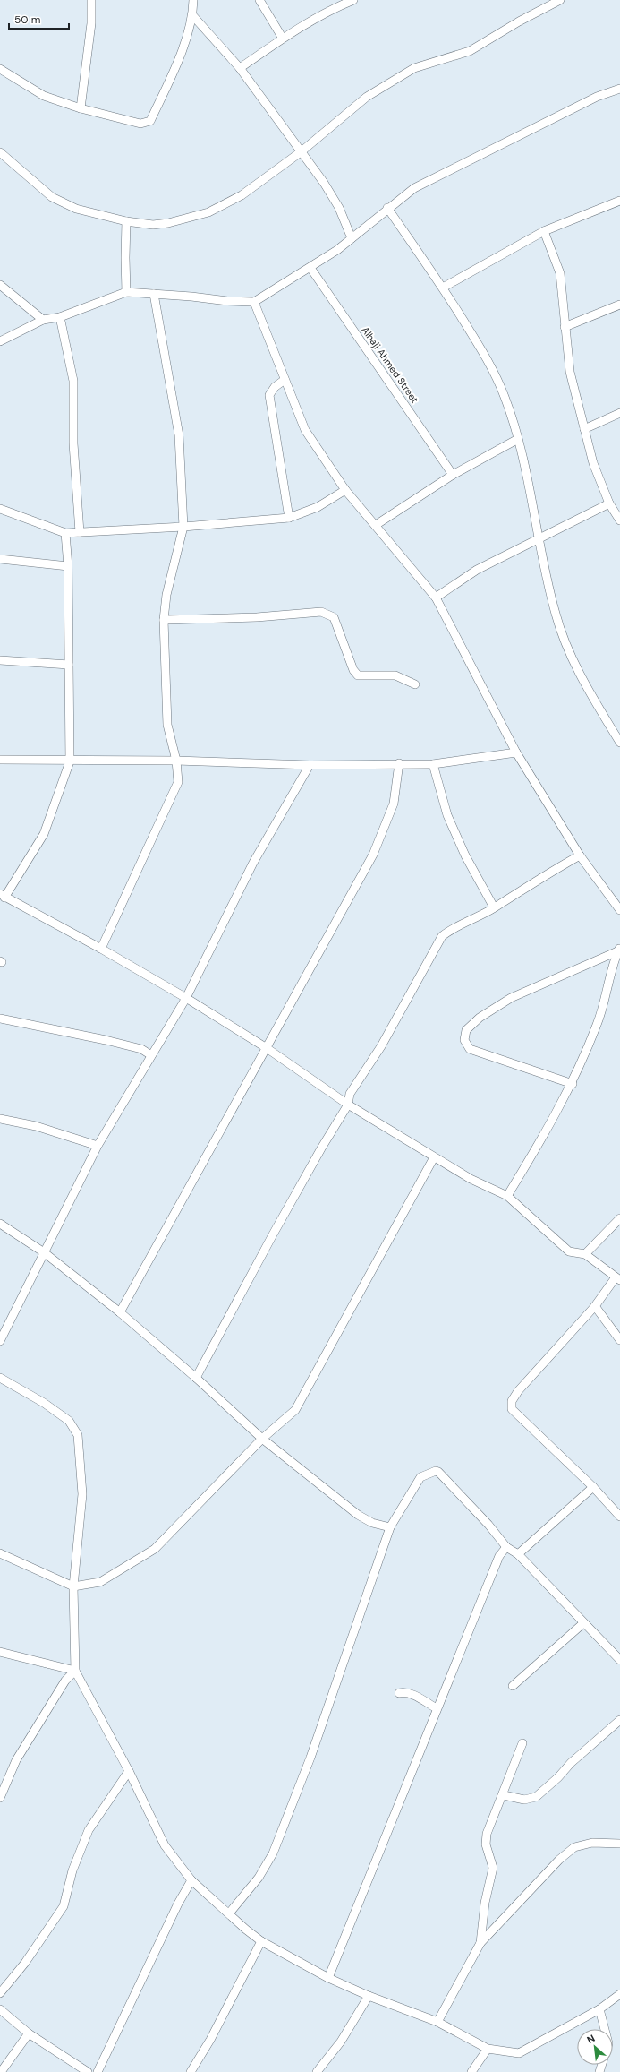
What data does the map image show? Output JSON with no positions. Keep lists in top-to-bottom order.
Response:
{
  "streets": {
    "street": ["Alhaji Ahmed Street"]
  },
  "scale_bar": "50 m",
  "north": "top left"
}
